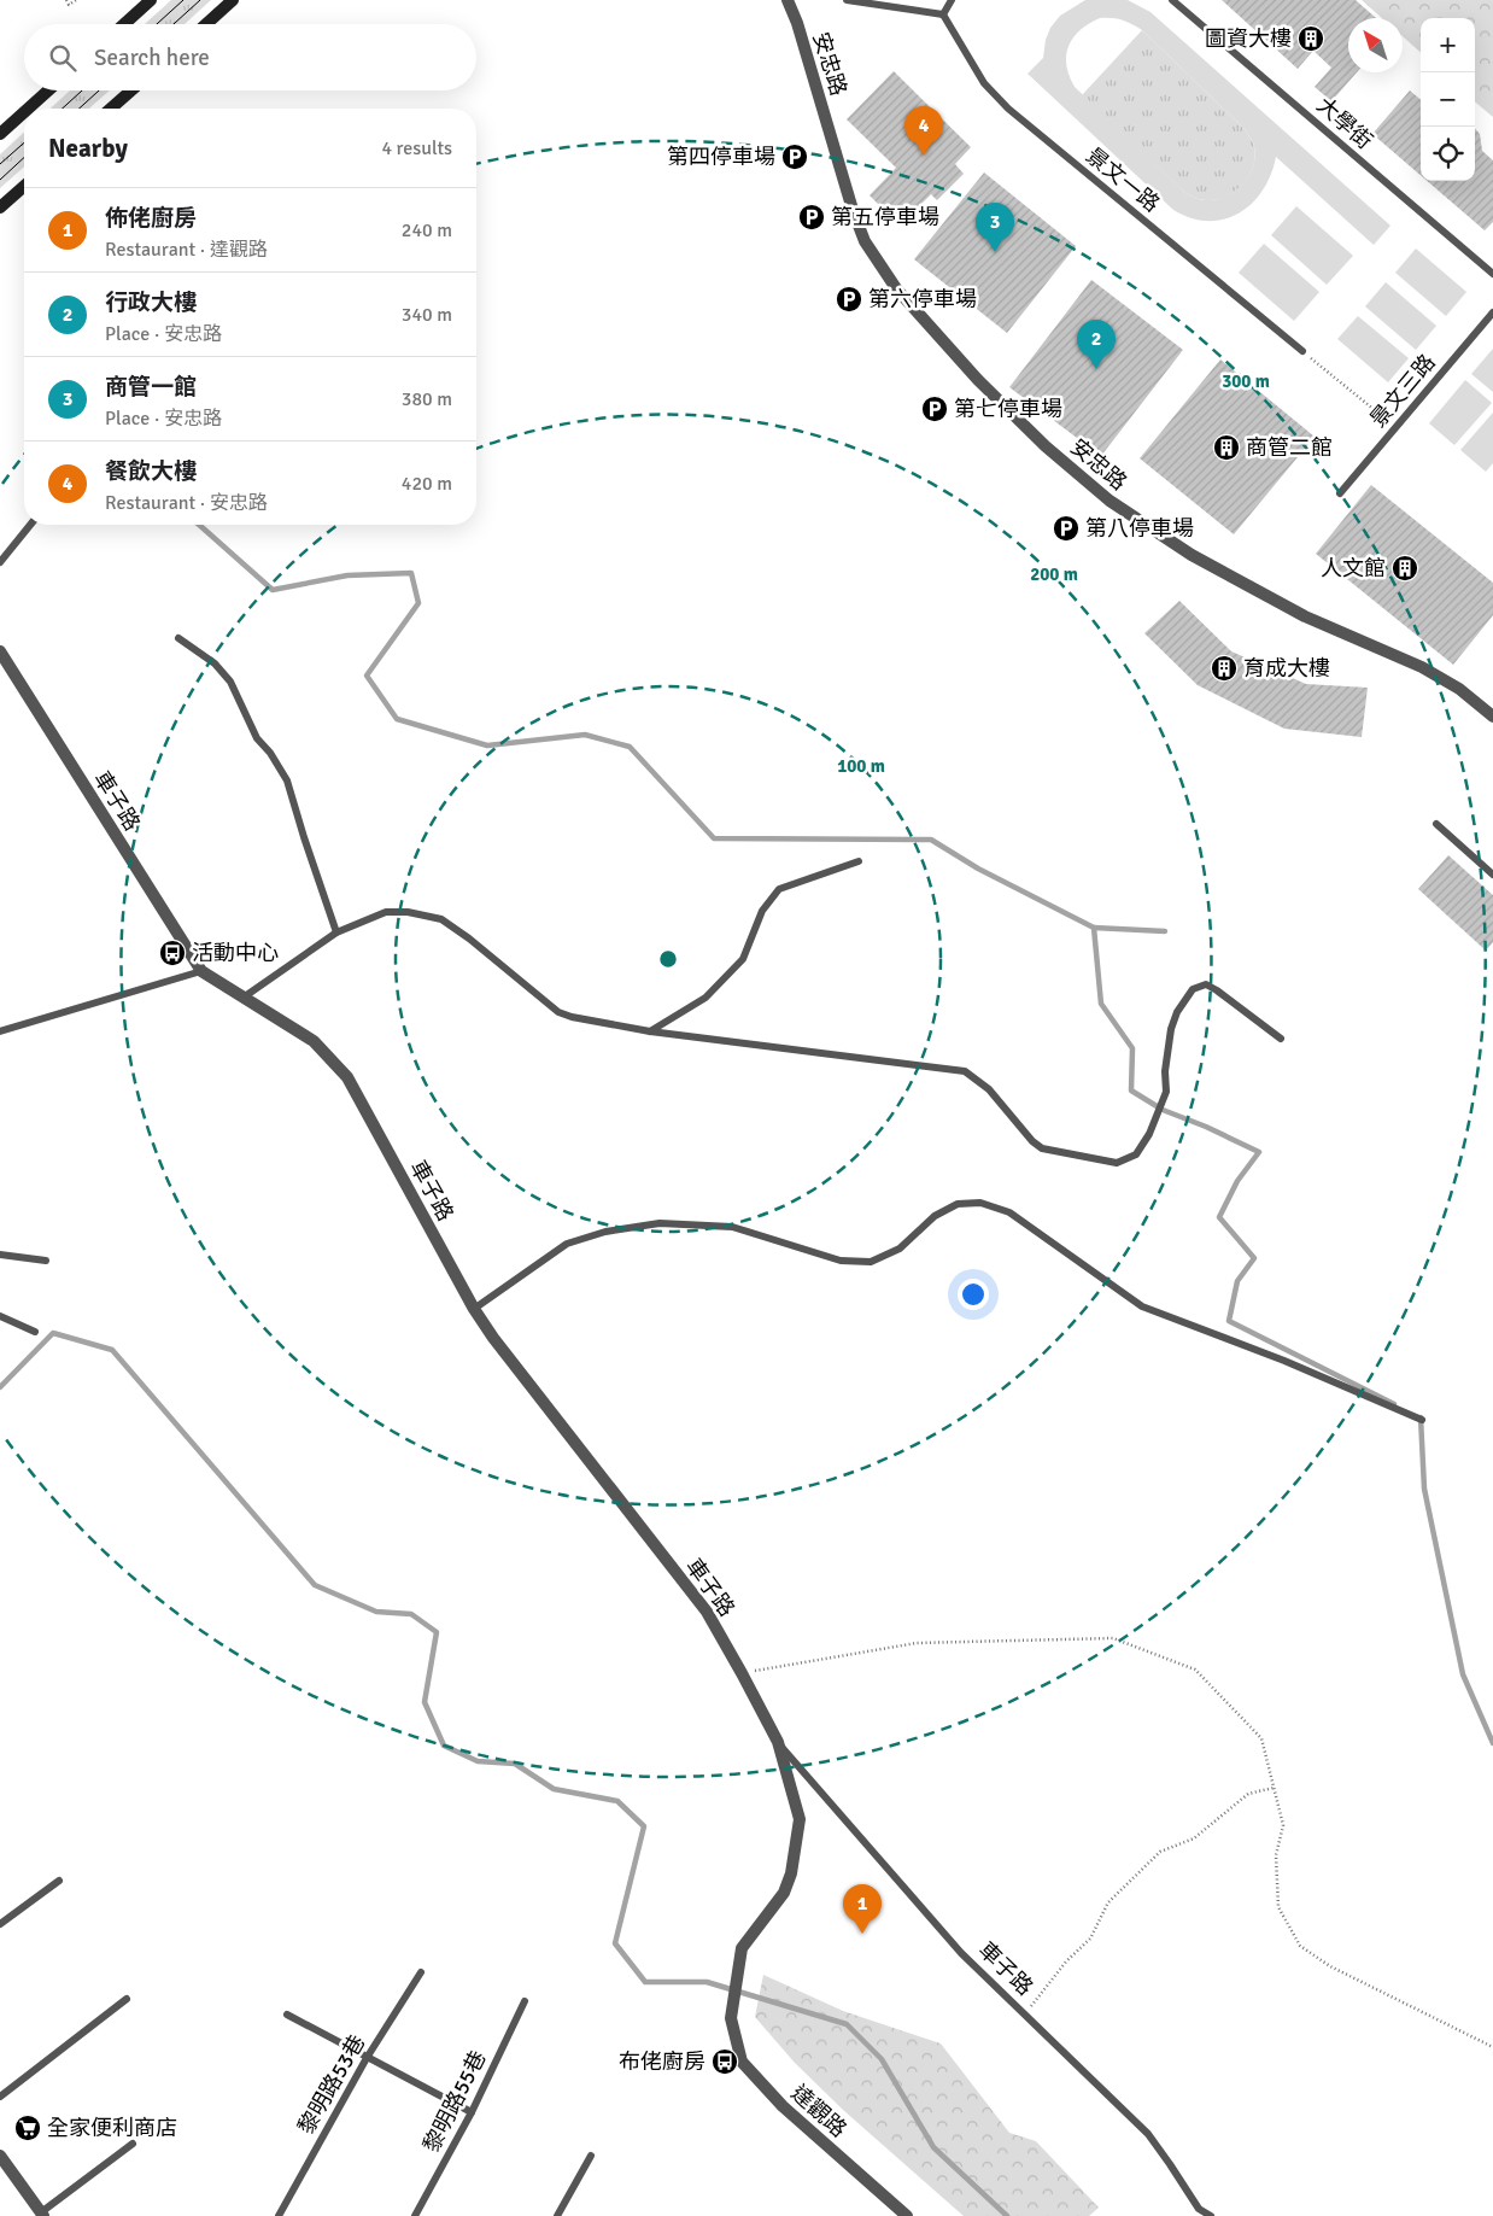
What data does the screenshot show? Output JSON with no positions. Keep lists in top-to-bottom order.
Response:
{
  "streets": {
    "street": ["安忠路", "車子路", "達觀路"],
    "lane": [
      "大學街",
      "景文一路",
      "景文三路",
      "黎明路53巷",
      "黎明路55巷"
    ]
  },
  "crossings": [
    ["車子路", "達觀路"]
  ],
  "places": {
    "building": [
      "圖資大樓",
      "商管二館",
      "人文館",
      "育成大樓"
    ],
    "parking": [
      "第四停車場",
      "第五停車場",
      "第六停車場",
      "第七停車場",
      "第八停車場"
    ],
    "bus stop": ["活動中心", "布佬廚房"],
    "supermarket": ["全家便利商店"]
  },
  "north": "top left",
  "page": {
    "map_buttons": ["+", "−"],
    "search": "Search here",
    "pins": [
      "4",
      "3",
      "2",
      "1"
    ],
    "heading": ["Nearby", "4 results"],
    "list": [
      {
        "mark": "1",
        "name": "佈佬廚房",
        "note": "Restaurant · 達觀路",
        "value": "240 m"
      },
      {
        "mark": "2",
        "name": "行政大樓",
        "note": "Place · 安忠路",
        "value": "340 m"
      },
      {
        "mark": "3",
        "name": "商管一館",
        "note": "Place · 安忠路",
        "value": "380 m"
      },
      {
        "mark": "4",
        "name": "餐飲大樓",
        "note": "Restaurant · 安忠路",
        "value": "420 m"
      }
    ]
  },
  "rings": ["300 m", "200 m", "100 m"]
}
